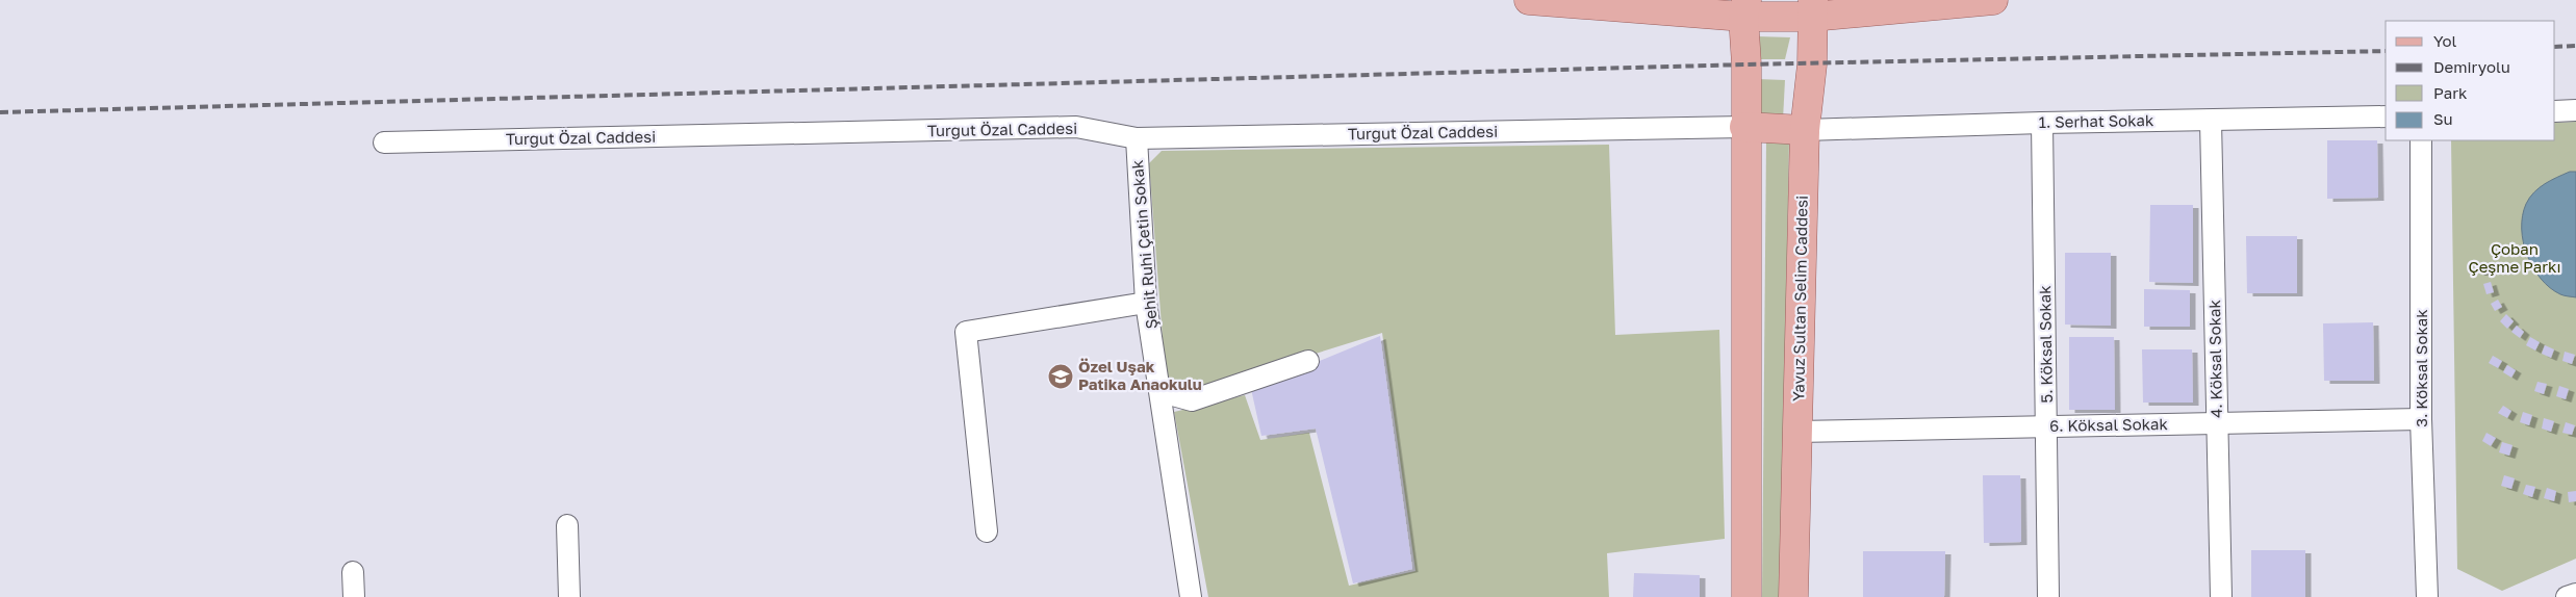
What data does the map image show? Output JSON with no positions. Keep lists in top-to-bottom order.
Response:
{
  "streets": {
    "main road": ["Yavuz Sultan Selim Caddesi"],
    "street": [
      "1. Serhat Sokak",
      "Turgut Özal Caddesi",
      "Şehit Ruhi Çetin Sokak",
      "5. Köksal Sokak",
      "4. Köksal Sokak",
      "3. Köksal Sokak",
      "6. Köksal Sokak"
    ]
  },
  "crossings": [
    ["1. Serhat Sokak", "Yavuz Sultan Selim Caddesi"],
    ["1. Serhat Sokak", "5. Köksal Sokak"],
    ["1. Serhat Sokak", "4. Köksal Sokak"],
    ["Turgut Özal Caddesi", "Şehit Ruhi Çetin Sokak"],
    ["Yavuz Sultan Selim Caddesi", "6. Köksal Sokak"],
    ["5. Köksal Sokak", "6. Köksal Sokak"],
    ["4. Köksal Sokak", "6. Köksal Sokak"],
    ["3. Köksal Sokak", "6. Köksal Sokak"]
  ],
  "parks": ["Çoban Çeşme Parkı"],
  "places": {
    "school or university": ["Özel Uşak Patika Anaokulu"]
  },
  "legend": [
    "Yol",
    "Demiryolu",
    "Park",
    "Su"
  ]
}
